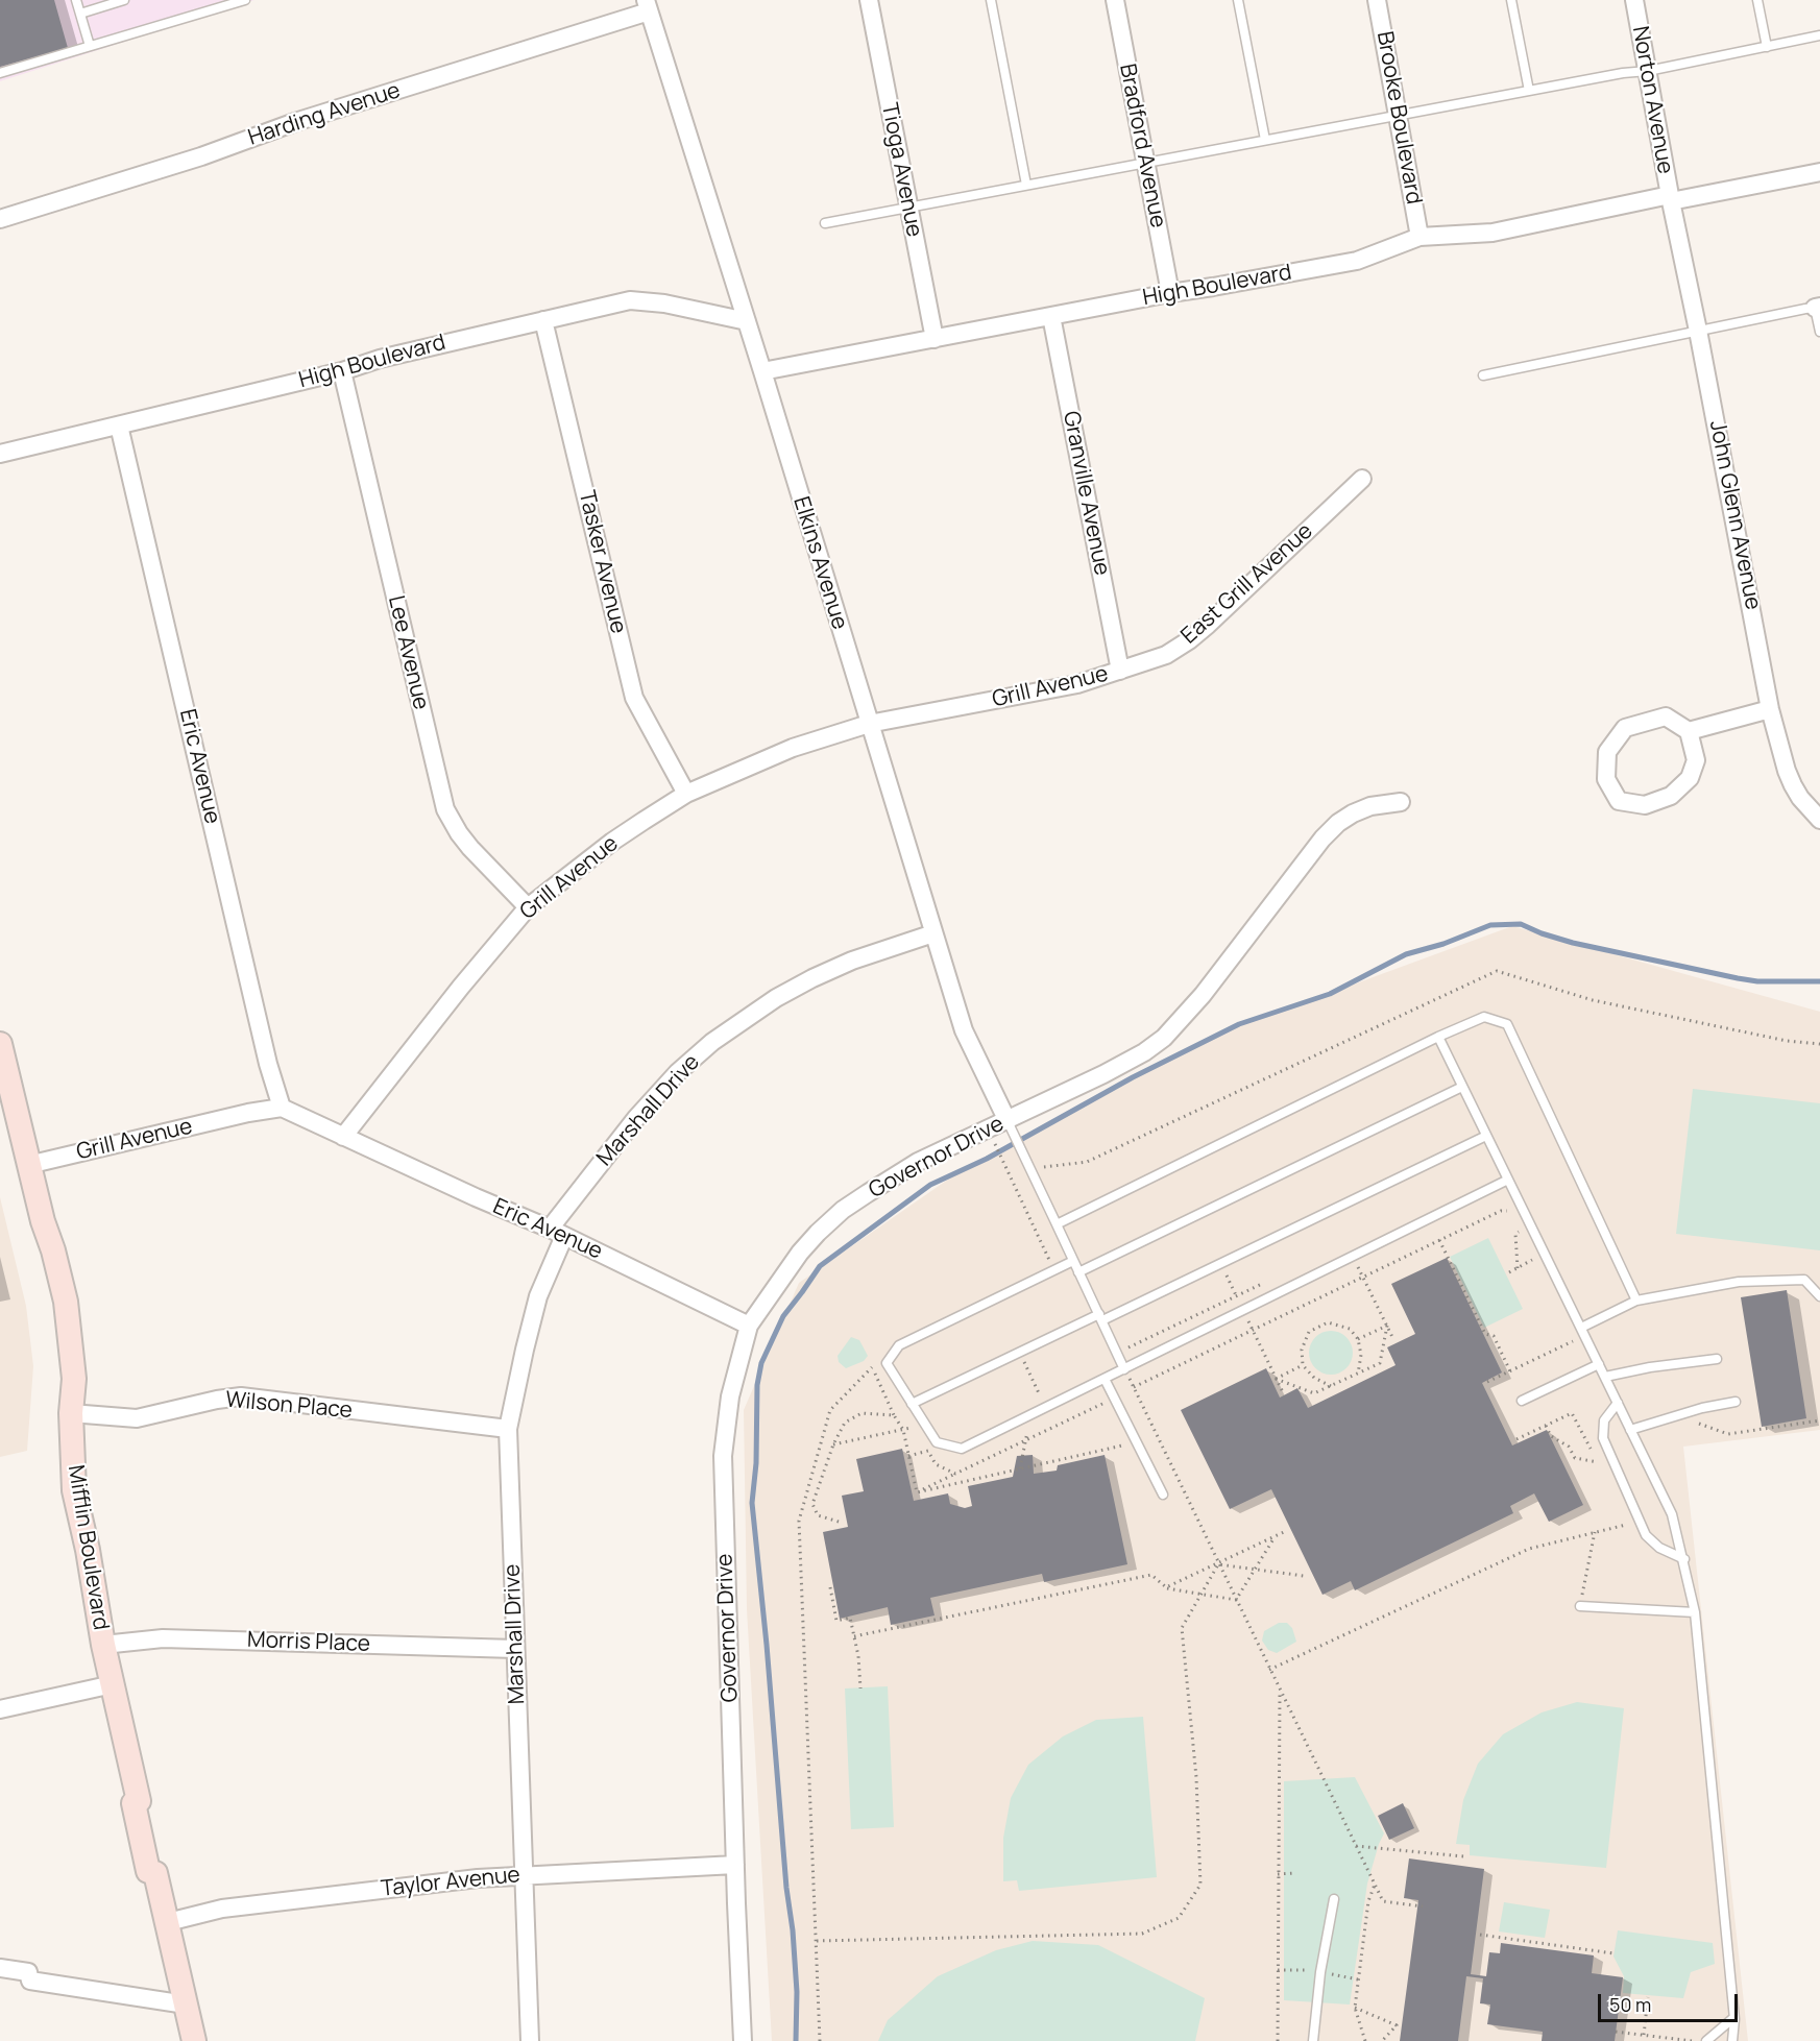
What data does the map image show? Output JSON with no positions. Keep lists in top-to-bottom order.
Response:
{
  "streets": {
    "street": [
      "Norton Avenue",
      "Harding Avenue",
      "Brooke Boulevard",
      "Bradford Avenue",
      "Tioga Avenue",
      "High Boulevard",
      "Granville Avenue",
      "John Glenn Avenue",
      "Tasker Avenue",
      "Elkins Avenue",
      "East Grill Avenue",
      "Lee Avenue",
      "Grill Avenue",
      "Eric Avenue",
      "Marshall Drive",
      "Governor Drive",
      "Wilson Place",
      "Mifflin Boulevard",
      "Morris Place",
      "Taylor Avenue"
    ]
  },
  "crossings": [
    ["Norton Avenue", "High Boulevard"],
    ["Norton Avenue", "John Glenn Avenue"],
    ["Harding Avenue", "Elkins Avenue"],
    ["Brooke Boulevard", "High Boulevard"],
    ["Bradford Avenue", "High Boulevard"],
    ["Tioga Avenue", "High Boulevard"],
    ["High Boulevard", "Granville Avenue"],
    ["High Boulevard", "John Glenn Avenue"],
    ["High Boulevard", "Tasker Avenue"],
    ["High Boulevard", "Elkins Avenue"],
    ["High Boulevard", "Lee Avenue"],
    ["High Boulevard", "Eric Avenue"],
    ["Granville Avenue", "East Grill Avenue"],
    ["Granville Avenue", "Grill Avenue"],
    ["Tasker Avenue", "Grill Avenue"],
    ["Elkins Avenue", "Grill Avenue"],
    ["Elkins Avenue", "Marshall Drive"],
    ["Elkins Avenue", "Governor Drive"],
    ["East Grill Avenue", "Grill Avenue"],
    ["Lee Avenue", "Grill Avenue"],
    ["Grill Avenue", "Eric Avenue"],
    ["Grill Avenue", "Mifflin Boulevard"],
    ["Eric Avenue", "Marshall Drive"],
    ["Eric Avenue", "Governor Drive"],
    ["Marshall Drive", "Wilson Place"],
    ["Marshall Drive", "Morris Place"],
    ["Marshall Drive", "Taylor Avenue"],
    ["Governor Drive", "Taylor Avenue"],
    ["Wilson Place", "Mifflin Boulevard"],
    ["Mifflin Boulevard", "Morris Place"],
    ["Mifflin Boulevard", "Taylor Avenue"]
  ],
  "scale_bar": "50 m"
}
